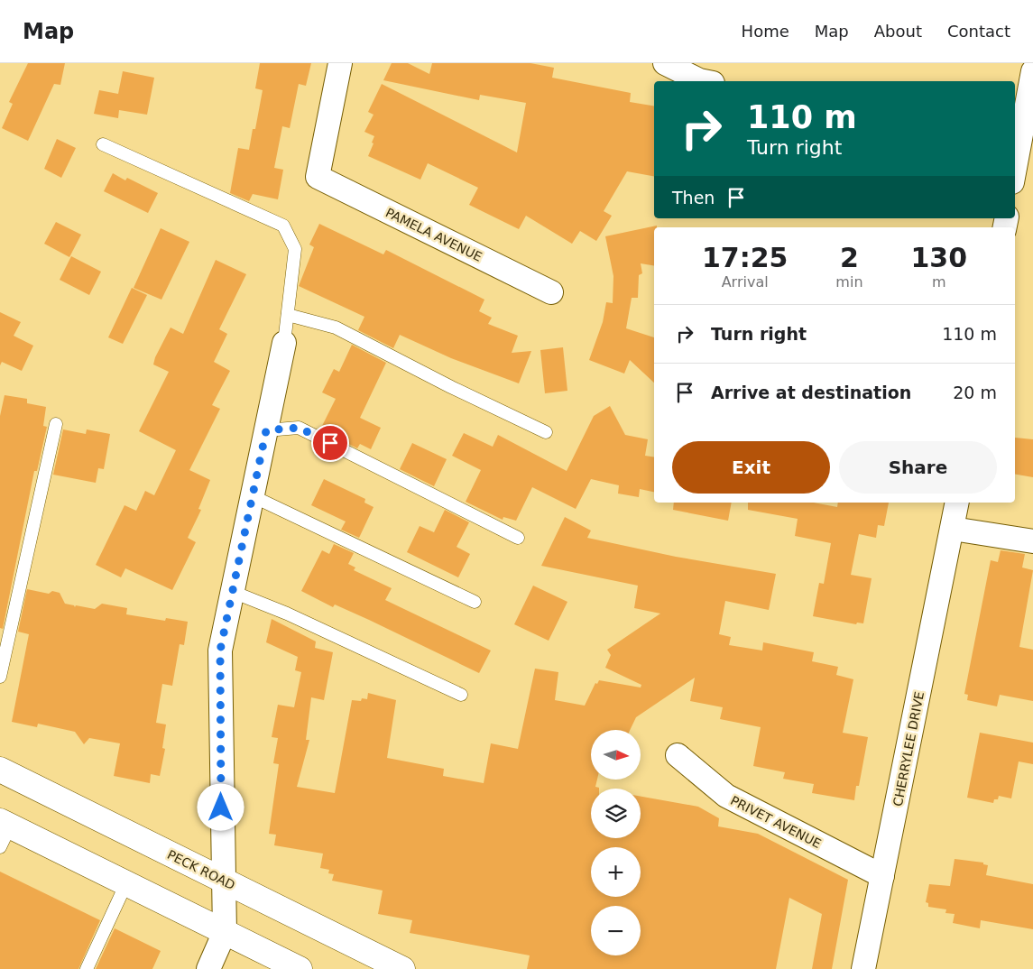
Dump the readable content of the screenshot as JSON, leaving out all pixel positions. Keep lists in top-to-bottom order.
{
  "streets": {
    "main road": ["PECK ROAD"],
    "street": ["PAMELA AVENUE", "CHERRYLEE DRIVE", "PRIVET AVENUE"]
  },
  "crossings": [
    ["CHERRYLEE DRIVE", "PRIVET AVENUE"]
  ],
  "north": "right",
  "page": {
    "header": "Map",
    "nav": [
      "Home",
      "Map",
      "About",
      "Contact"
    ],
    "turn": ["110 m", "Turn right"],
    "then": "Then",
    "eta": [
      "17:25",
      "Arrival",
      "2",
      "min",
      "130",
      "m"
    ],
    "list": [
      {
        "name": "Turn right",
        "value": "110 m"
      },
      {
        "name": "Arrive at destination",
        "value": "20 m"
      }
    ],
    "buttons": ["Exit", "Share"],
    "map_buttons": ["+", "−"]
  }
}
